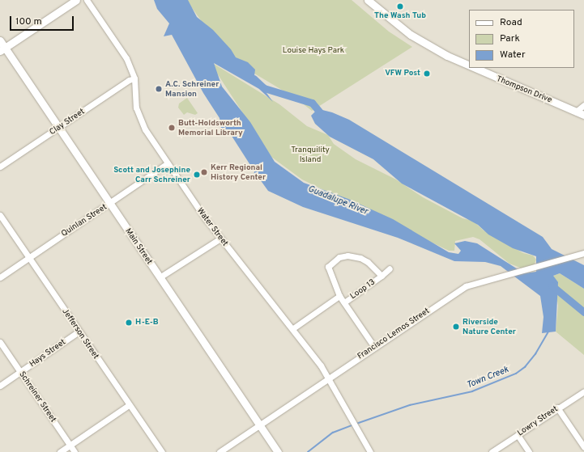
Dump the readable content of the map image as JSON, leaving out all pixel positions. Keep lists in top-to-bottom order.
{
  "streets": {
    "main road": ["Thompson Drive", "Main Street"],
    "street": [
      "Clay Street",
      "Quinlan Street",
      "Water Street",
      "Loop 13",
      "Jefferson Street",
      "Francisco Lemos Street",
      "Hays Street",
      "Schreiner Street",
      "Lowry Street"
    ]
  },
  "crossings": [
    ["Clay Street", "Water Street"],
    ["Clay Street", "Main Street"],
    ["Quinlan Street", "Water Street"],
    ["Quinlan Street", "Main Street"],
    ["Quinlan Street", "Jefferson Street"],
    ["Water Street", "Francisco Lemos Street"],
    ["Main Street", "Francisco Lemos Street"],
    ["Jefferson Street", "Hays Street"],
    ["Hays Street", "Schreiner Street"]
  ],
  "water": ["Guadalupe River", "Town Creek"],
  "parks": ["Louise Hays Park", "Tranquility Island"],
  "places": [
    "The Wash Tub",
    "VFW Post",
    "A.C. Schreiner Mansion",
    "Butt-Holdsworth Memorial Library",
    "Kerr Regional History Center",
    "Scott and Josephine Carr Schreiner",
    "H-E-B",
    "Riverside Nature Center"
  ],
  "legend": ["Road", "Park", "Water"],
  "scale_bar": "100 m"
}
